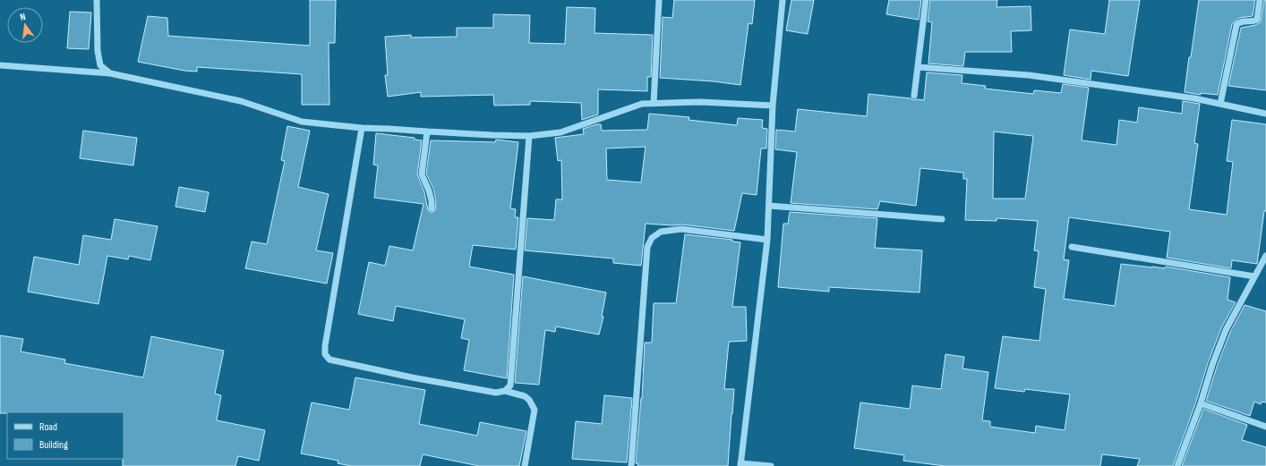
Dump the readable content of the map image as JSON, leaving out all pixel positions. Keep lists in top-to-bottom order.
{
  "legend": ["Road", "Building"],
  "north": "top"
}
